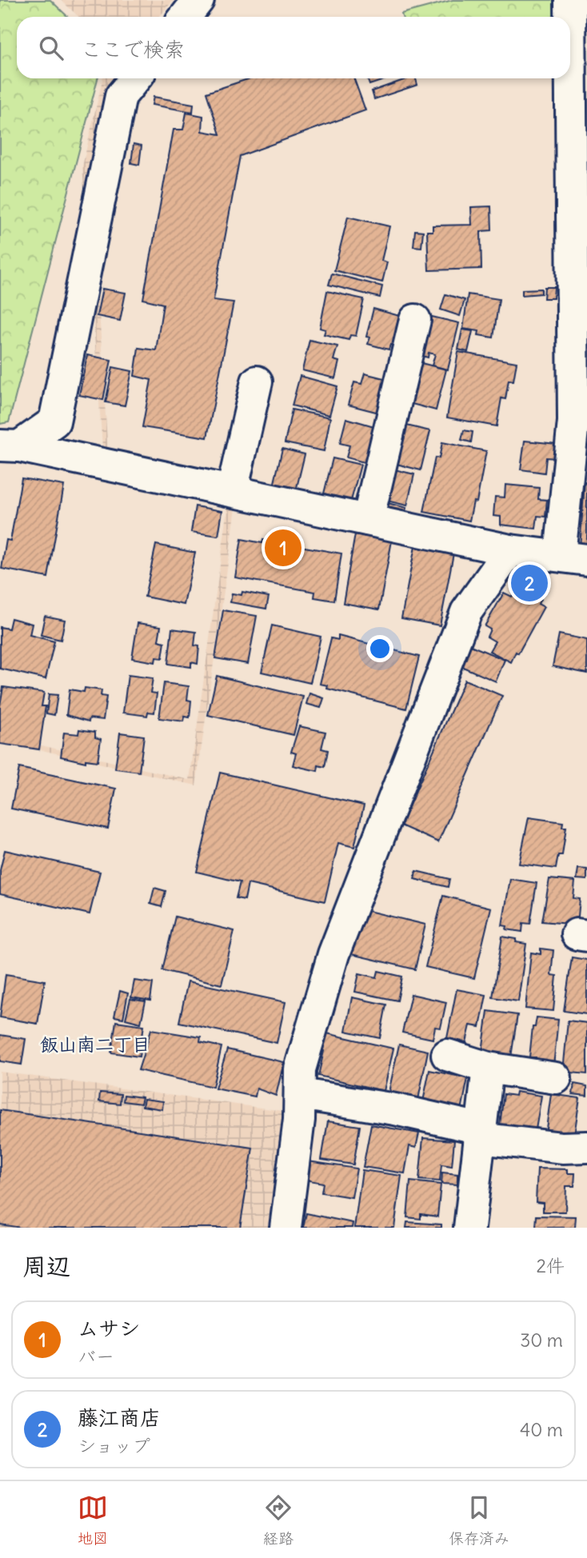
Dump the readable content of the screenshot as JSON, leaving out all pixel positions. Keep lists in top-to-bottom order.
{
  "districts": ["飯山南二丁目"],
  "page": {
    "search": "ここで検索",
    "pins": ["1", "2"],
    "heading": ["周辺", "2件"],
    "list": [
      {
        "mark": "1",
        "name": "ムサシ",
        "note": "バー",
        "value": "30 m"
      },
      {
        "mark": "2",
        "name": "藤江商店",
        "note": "ショップ",
        "value": "40 m"
      }
    ],
    "nav": ["地図", "経路", "保存済み"]
  }
}
